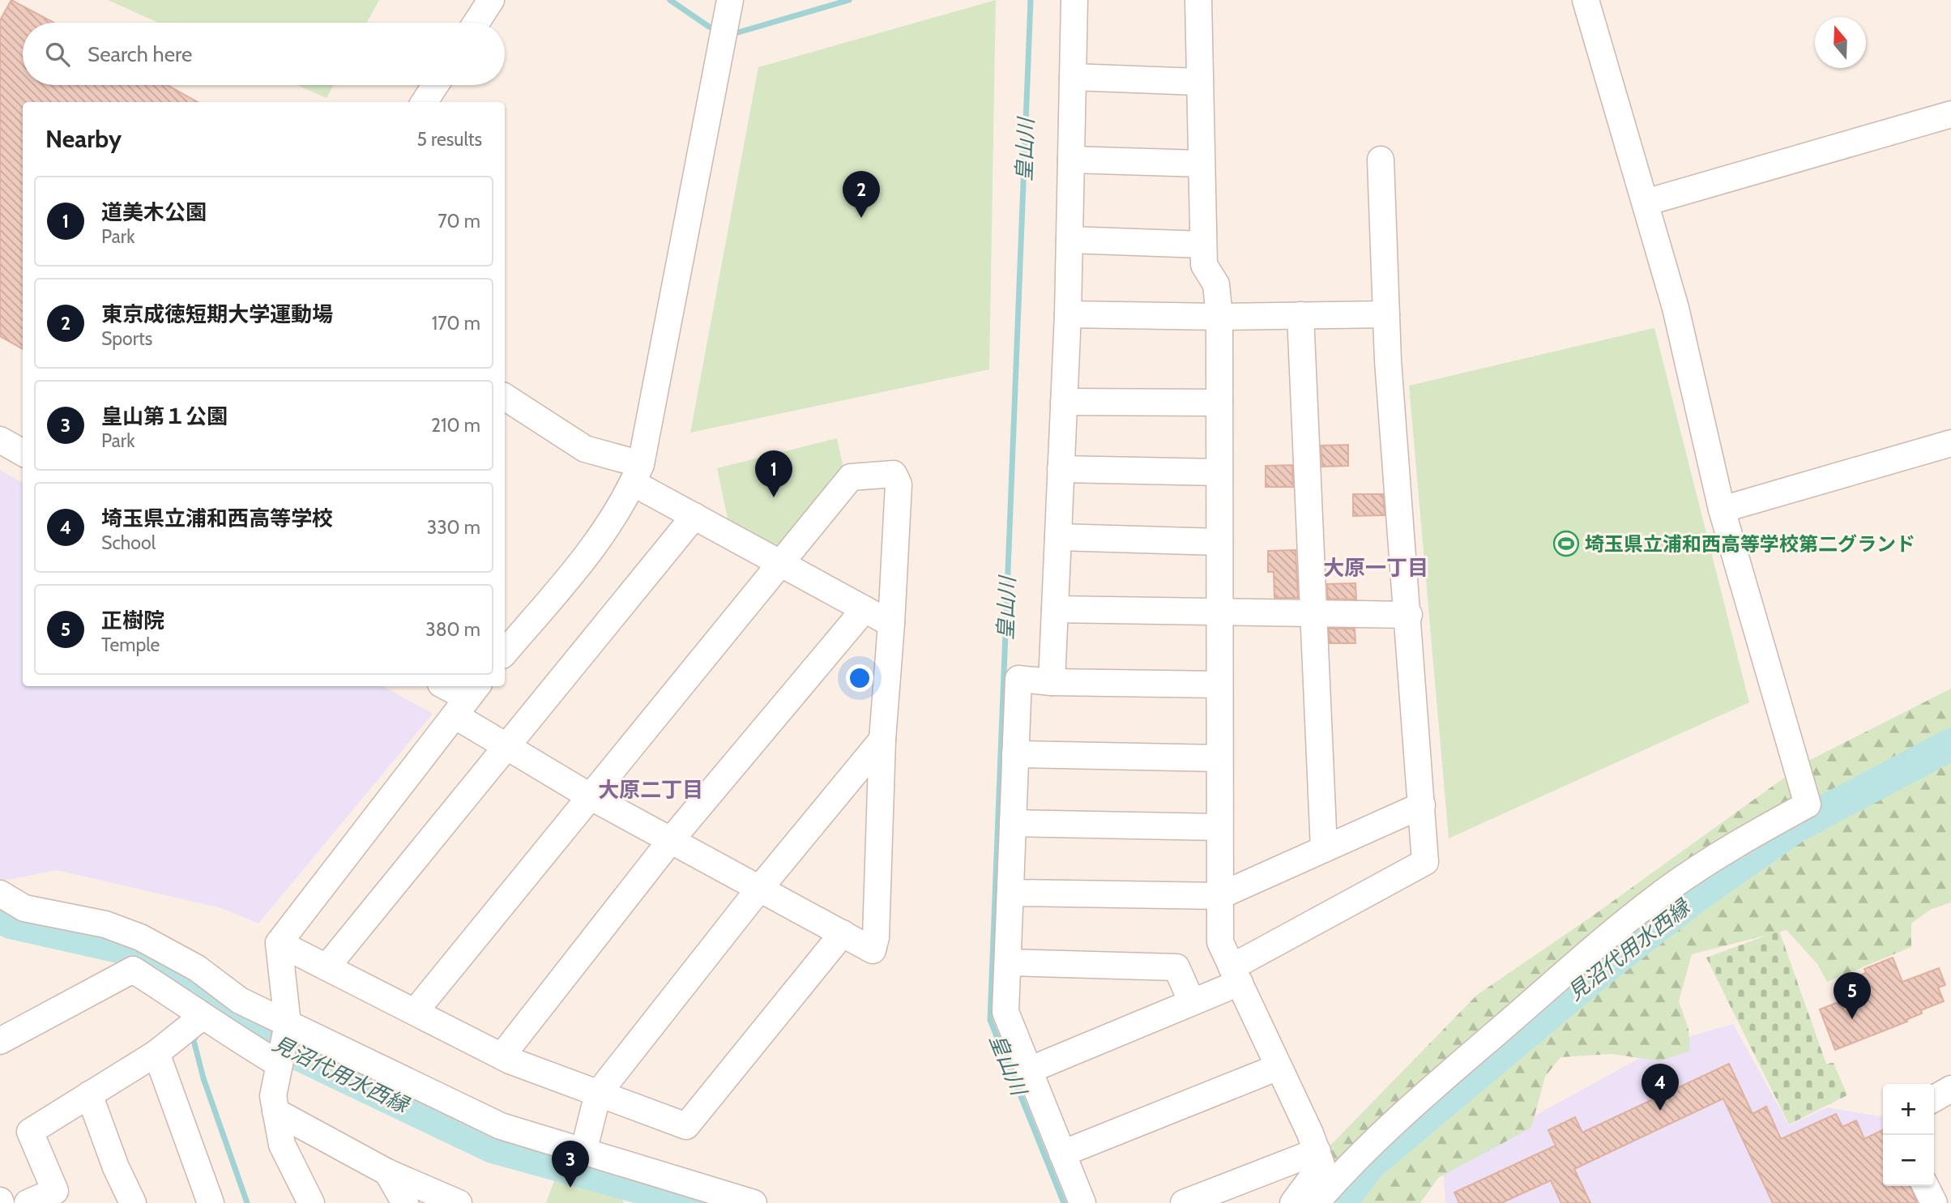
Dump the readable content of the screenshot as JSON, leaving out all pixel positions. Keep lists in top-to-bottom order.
{
  "districts": ["大原一丁目", "大原二丁目"],
  "water": ["皇山川", "見沼代用水西縁"],
  "places": {
    "sports": ["埼玉県立浦和西高等学校第二グランド"]
  },
  "north": "top",
  "page": {
    "search": "Search here",
    "heading": ["Nearby", "5 results"],
    "pins": [
      "2",
      "1",
      "5",
      "4",
      "3"
    ],
    "list": [
      {
        "mark": "1",
        "name": "道美木公園",
        "note": "Park",
        "value": "70 m"
      },
      {
        "mark": "2",
        "name": "東京成徳短期大学運動場",
        "note": "Sports",
        "value": "170 m"
      },
      {
        "mark": "3",
        "name": "皇山第１公園",
        "note": "Park",
        "value": "210 m"
      },
      {
        "mark": "4",
        "name": "埼玉県立浦和西高等学校",
        "note": "School",
        "value": "330 m"
      },
      {
        "mark": "5",
        "name": "正樹院",
        "note": "Temple",
        "value": "380 m"
      }
    ],
    "map_buttons": ["+", "−"]
  }
}
